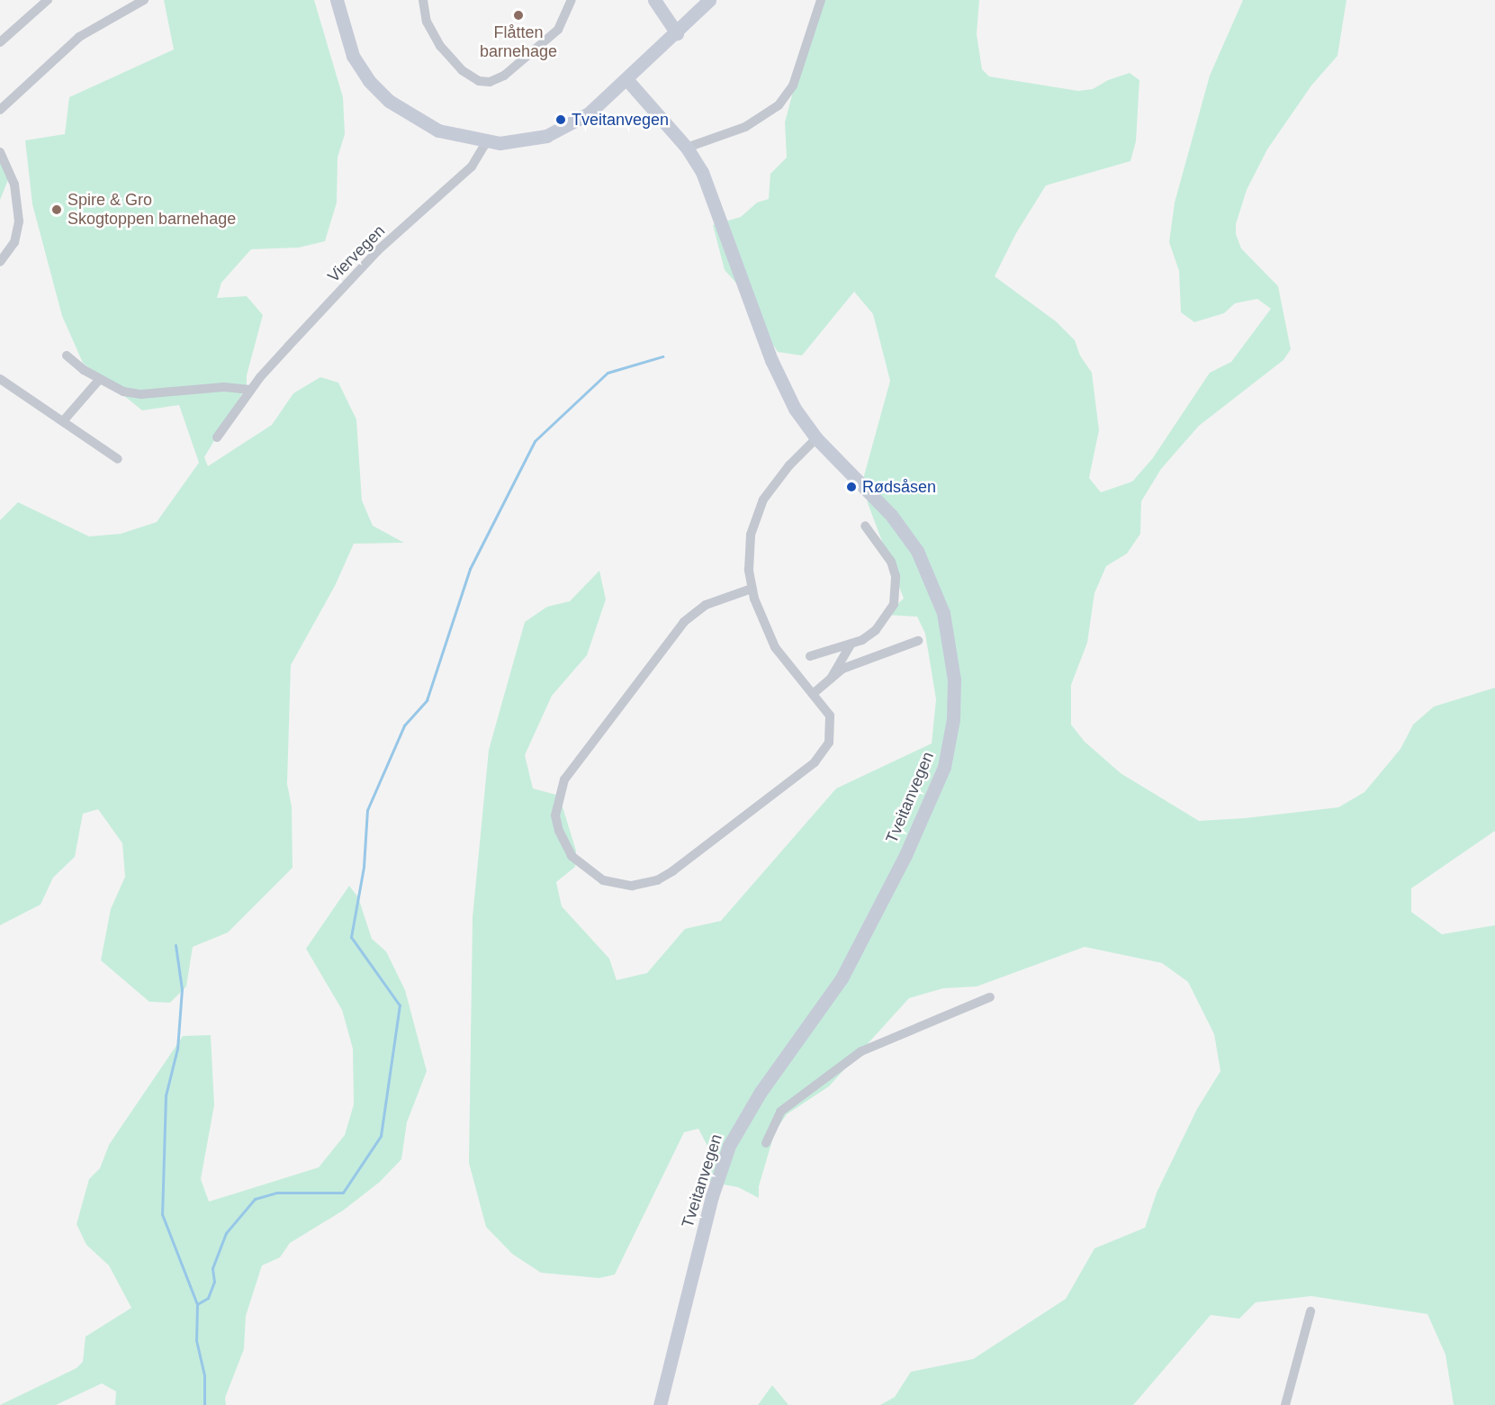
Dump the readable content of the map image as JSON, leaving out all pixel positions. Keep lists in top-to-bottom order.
{
  "streets": {
    "main road": ["Tveitanvegen"],
    "street": ["Viervegen"]
  },
  "places": [
    "Flåtten barnehage",
    "Tveitanvegen",
    "Spire & Gro Skogtoppen barnehage",
    "Rødsåsen"
  ]
}
